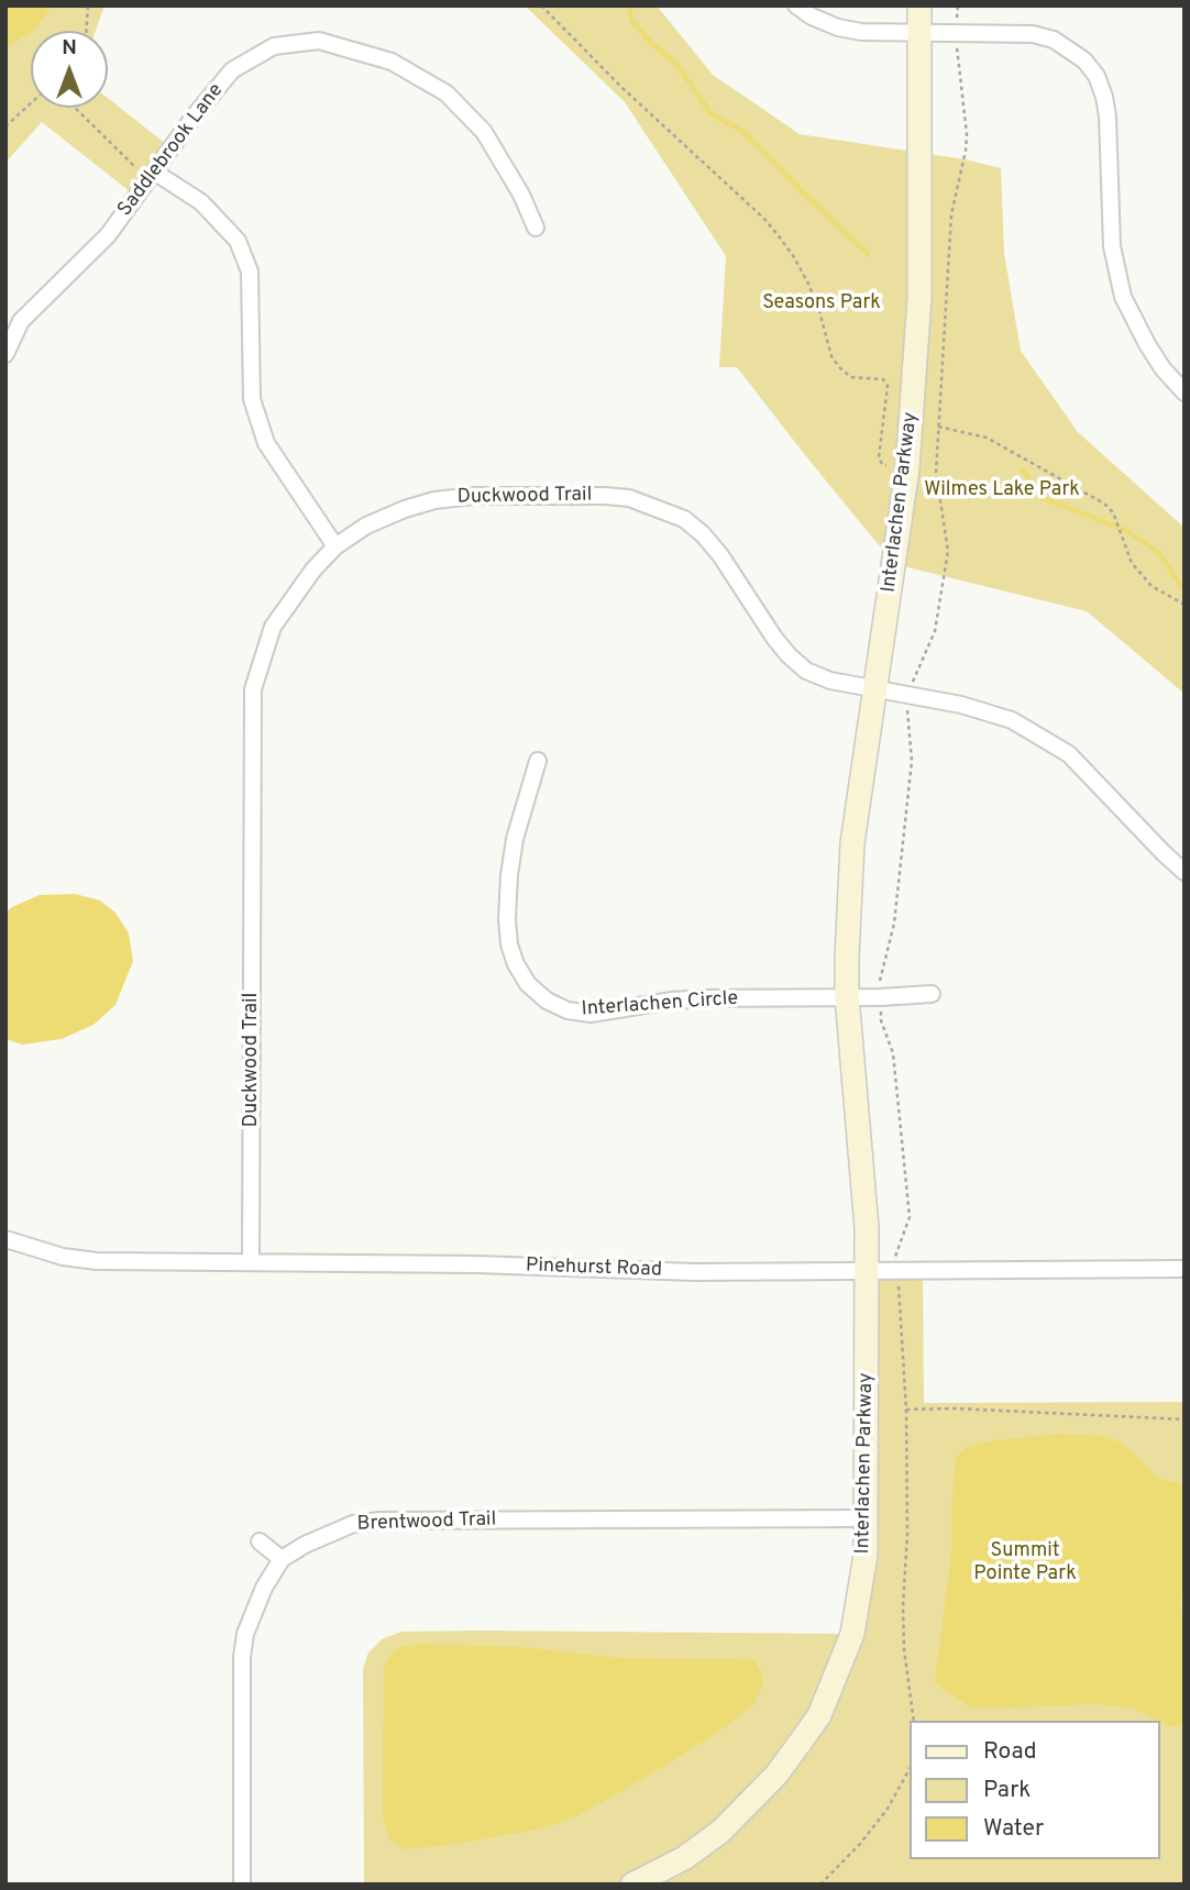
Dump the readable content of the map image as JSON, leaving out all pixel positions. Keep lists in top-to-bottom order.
{
  "streets": {
    "street": [
      "Saddlebrook Lane",
      "Duckwood Trail",
      "Interlachen Parkway",
      "Interlachen Circle",
      "Pinehurst Road",
      "Brentwood Trail"
    ]
  },
  "crossings": [
    ["Duckwood Trail", "Interlachen Parkway"],
    ["Duckwood Trail", "Pinehurst Road"],
    ["Interlachen Parkway", "Interlachen Circle"],
    ["Interlachen Parkway", "Pinehurst Road"],
    ["Interlachen Parkway", "Brentwood Trail"]
  ],
  "parks": ["Seasons Park", "Wilmes Lake Park", "Summit Pointe Park"],
  "legend": ["Road", "Park", "Water"],
  "north": "top"
}
